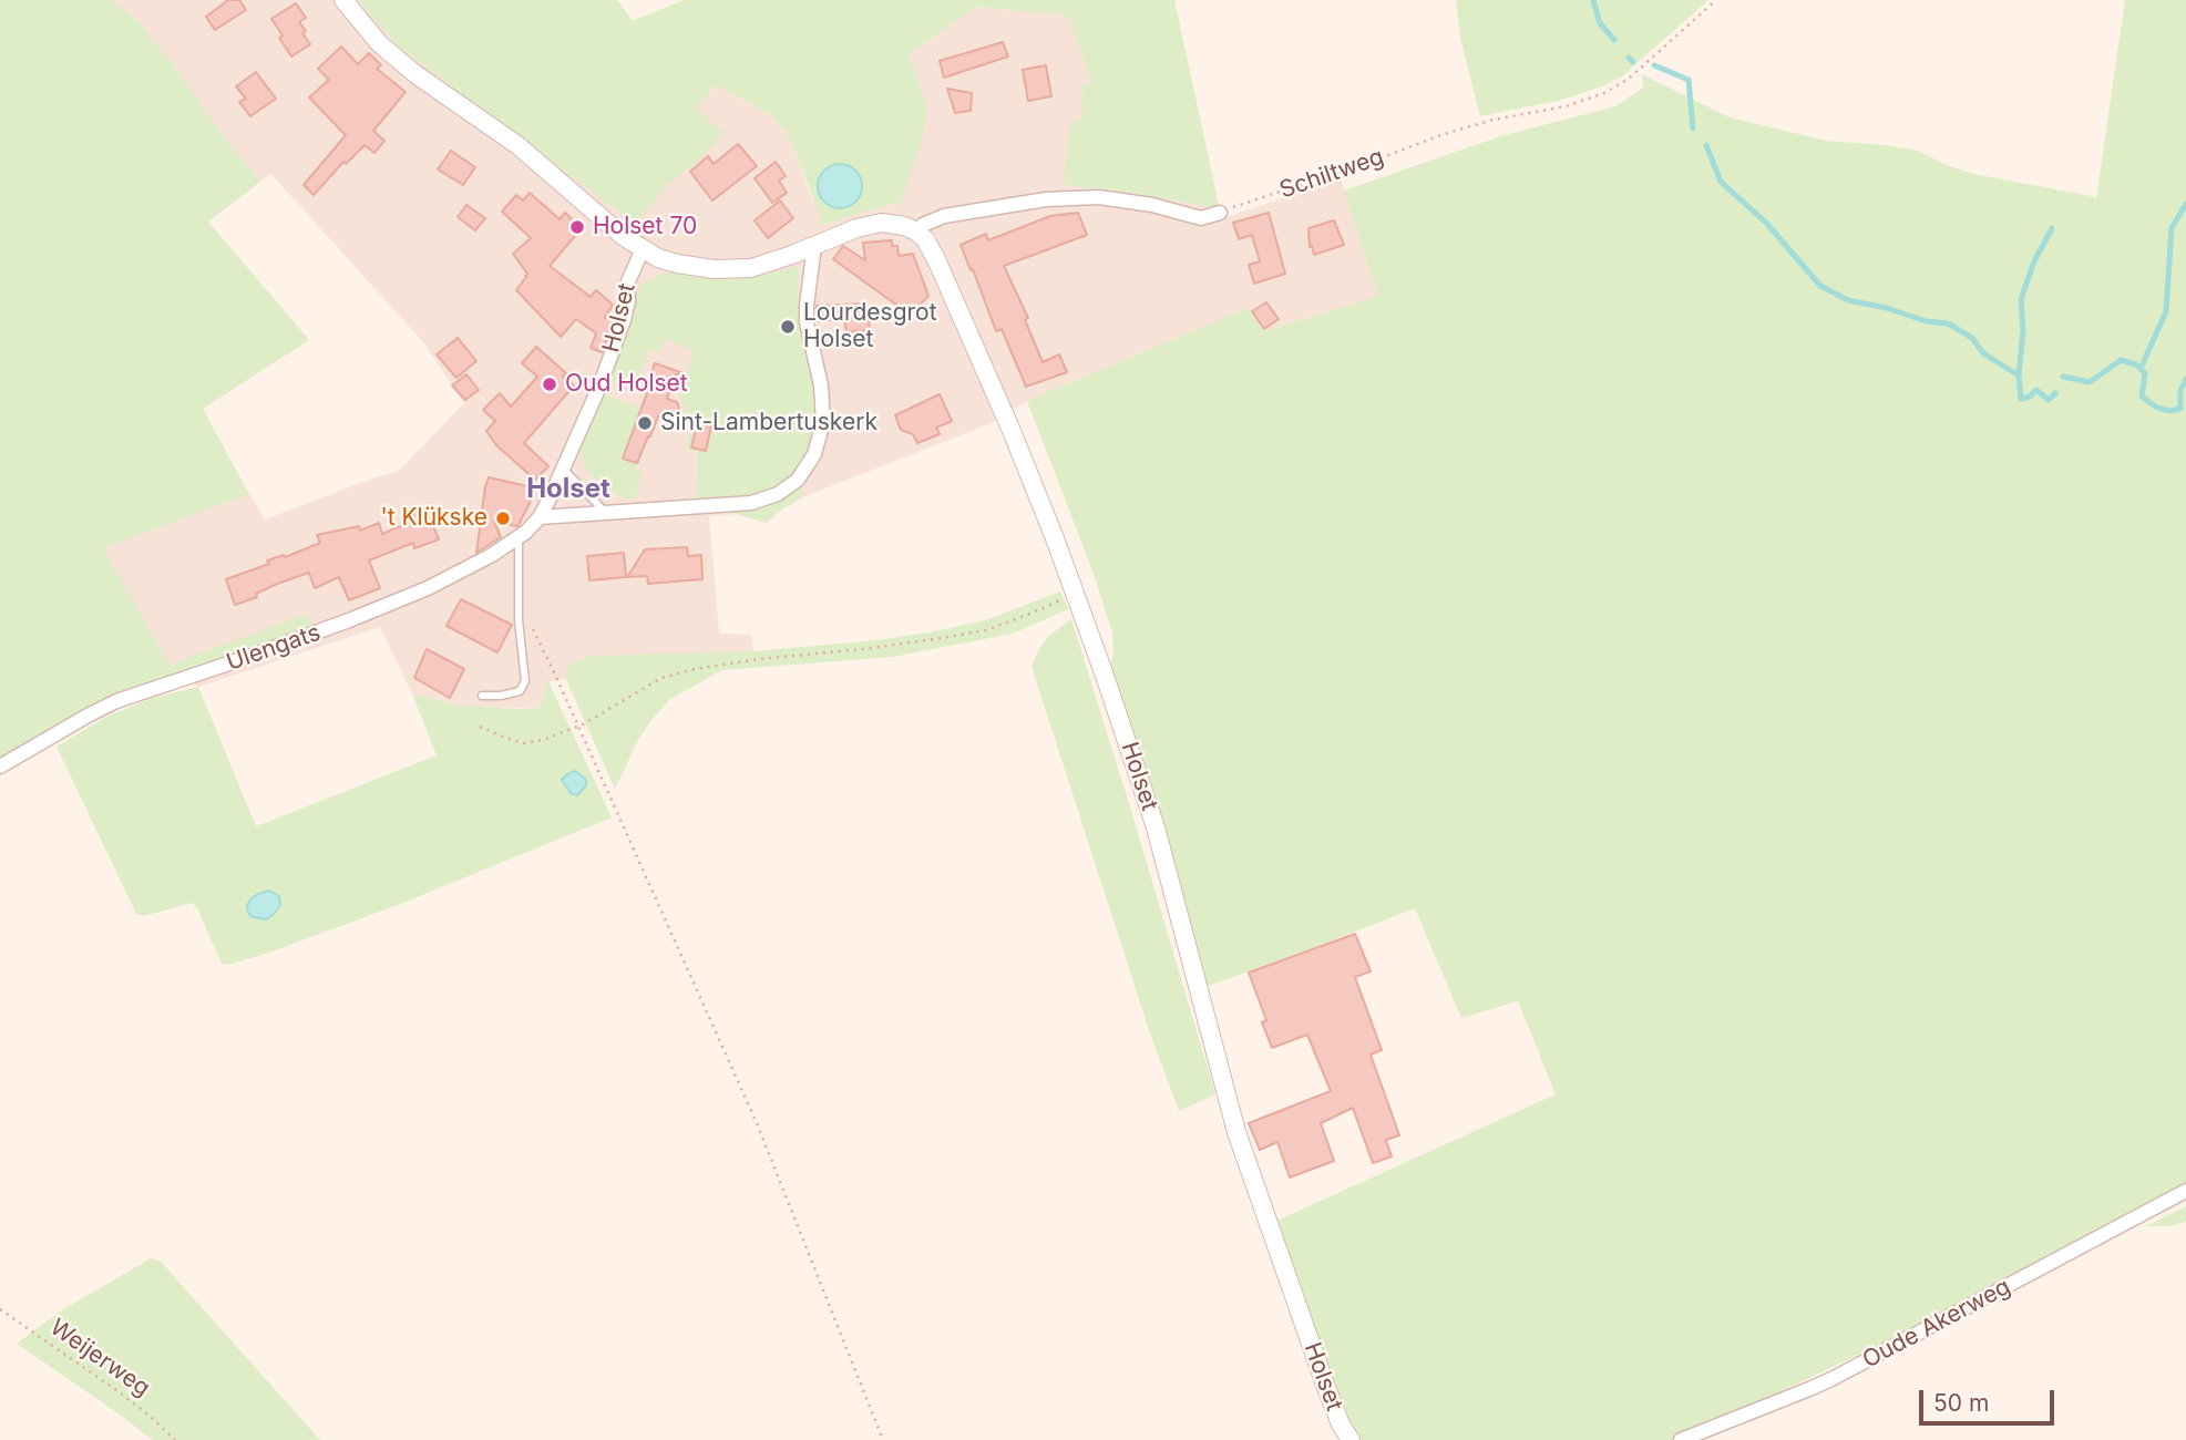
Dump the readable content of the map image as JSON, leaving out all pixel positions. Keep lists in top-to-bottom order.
{
  "streets": {
    "street": ["Holset", "Ulengats", "Oude Akerweg"],
    "path": ["Schiltweg", "Weijerweg"]
  },
  "crossings": [
    ["Holset", "Ulengats"]
  ],
  "districts": ["Holset"],
  "places": [
    "Holset 70",
    "Lourdesgrot Holset",
    "Oud Holset",
    "Sint-Lambertuskerk",
    "'t Klükske"
  ],
  "scale_bar": "50 m"
}
